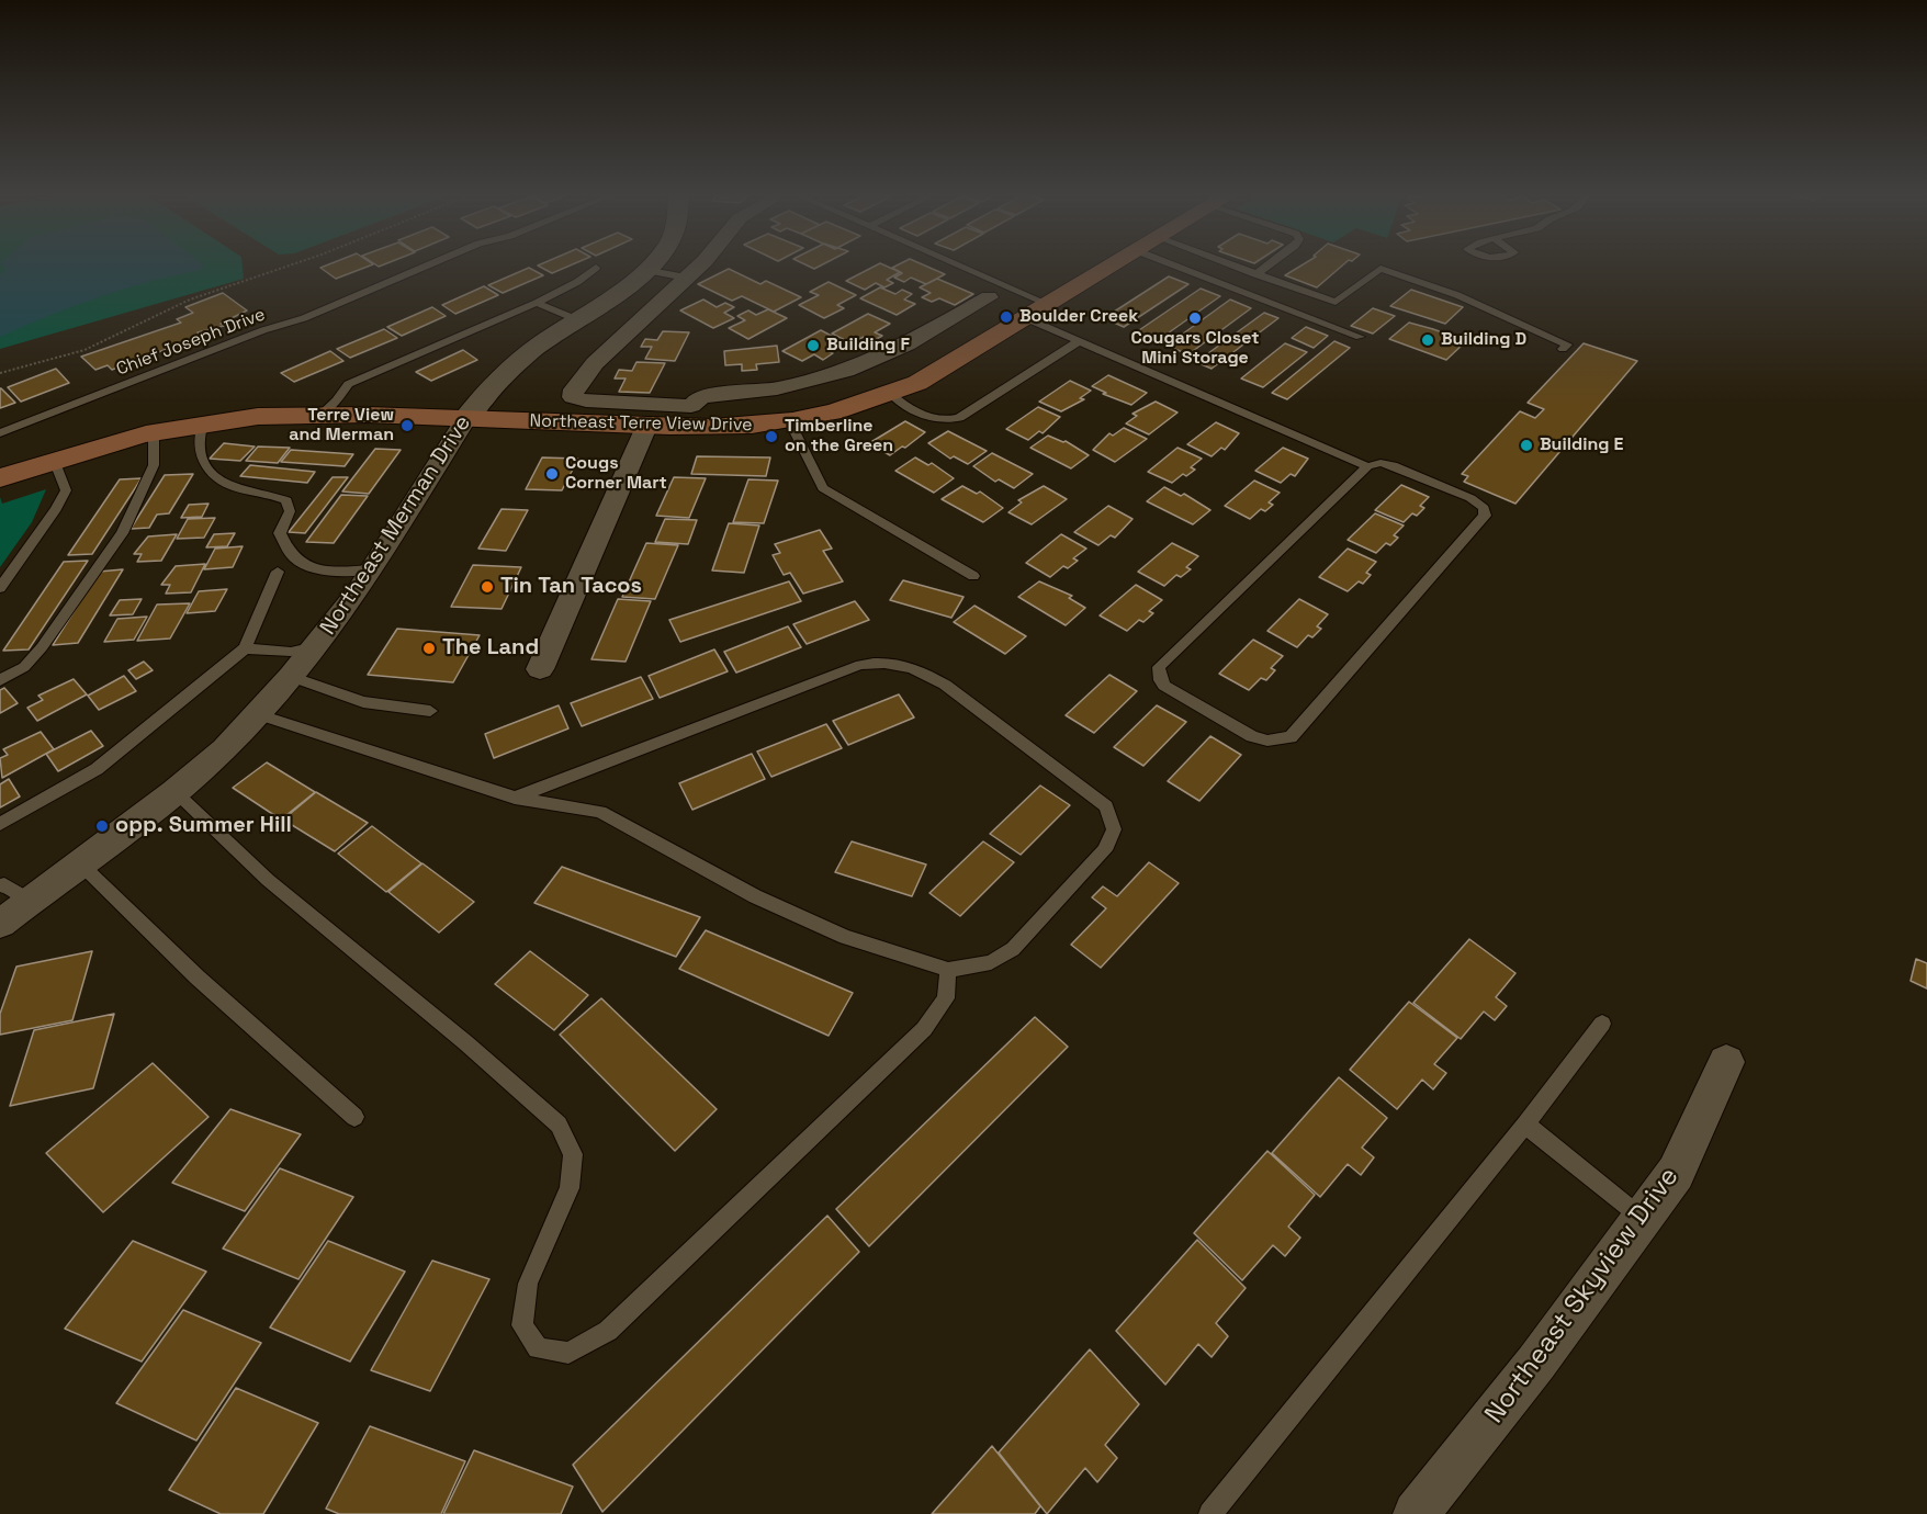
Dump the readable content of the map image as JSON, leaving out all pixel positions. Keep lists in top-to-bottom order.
{
  "streets": {
    "main road": ["Northeast Terre View Drive"],
    "street": ["Northeast Merman Drive", "Northeast Skyview Drive"],
    "lane": ["Chief Joseph Drive"]
  },
  "crossings": [
    ["Northeast Terre View Drive", "Northeast Merman Drive"]
  ],
  "places": [
    "Boulder Creek",
    "Cougars Closet Mini Storage",
    "Building D",
    "Building F",
    "Terre View and Merman",
    "Timberline on the Green",
    "Building E",
    "Cougs Corner Mart",
    "Tin Tan Tacos",
    "The Land",
    "opp. Summer Hill"
  ]
}
